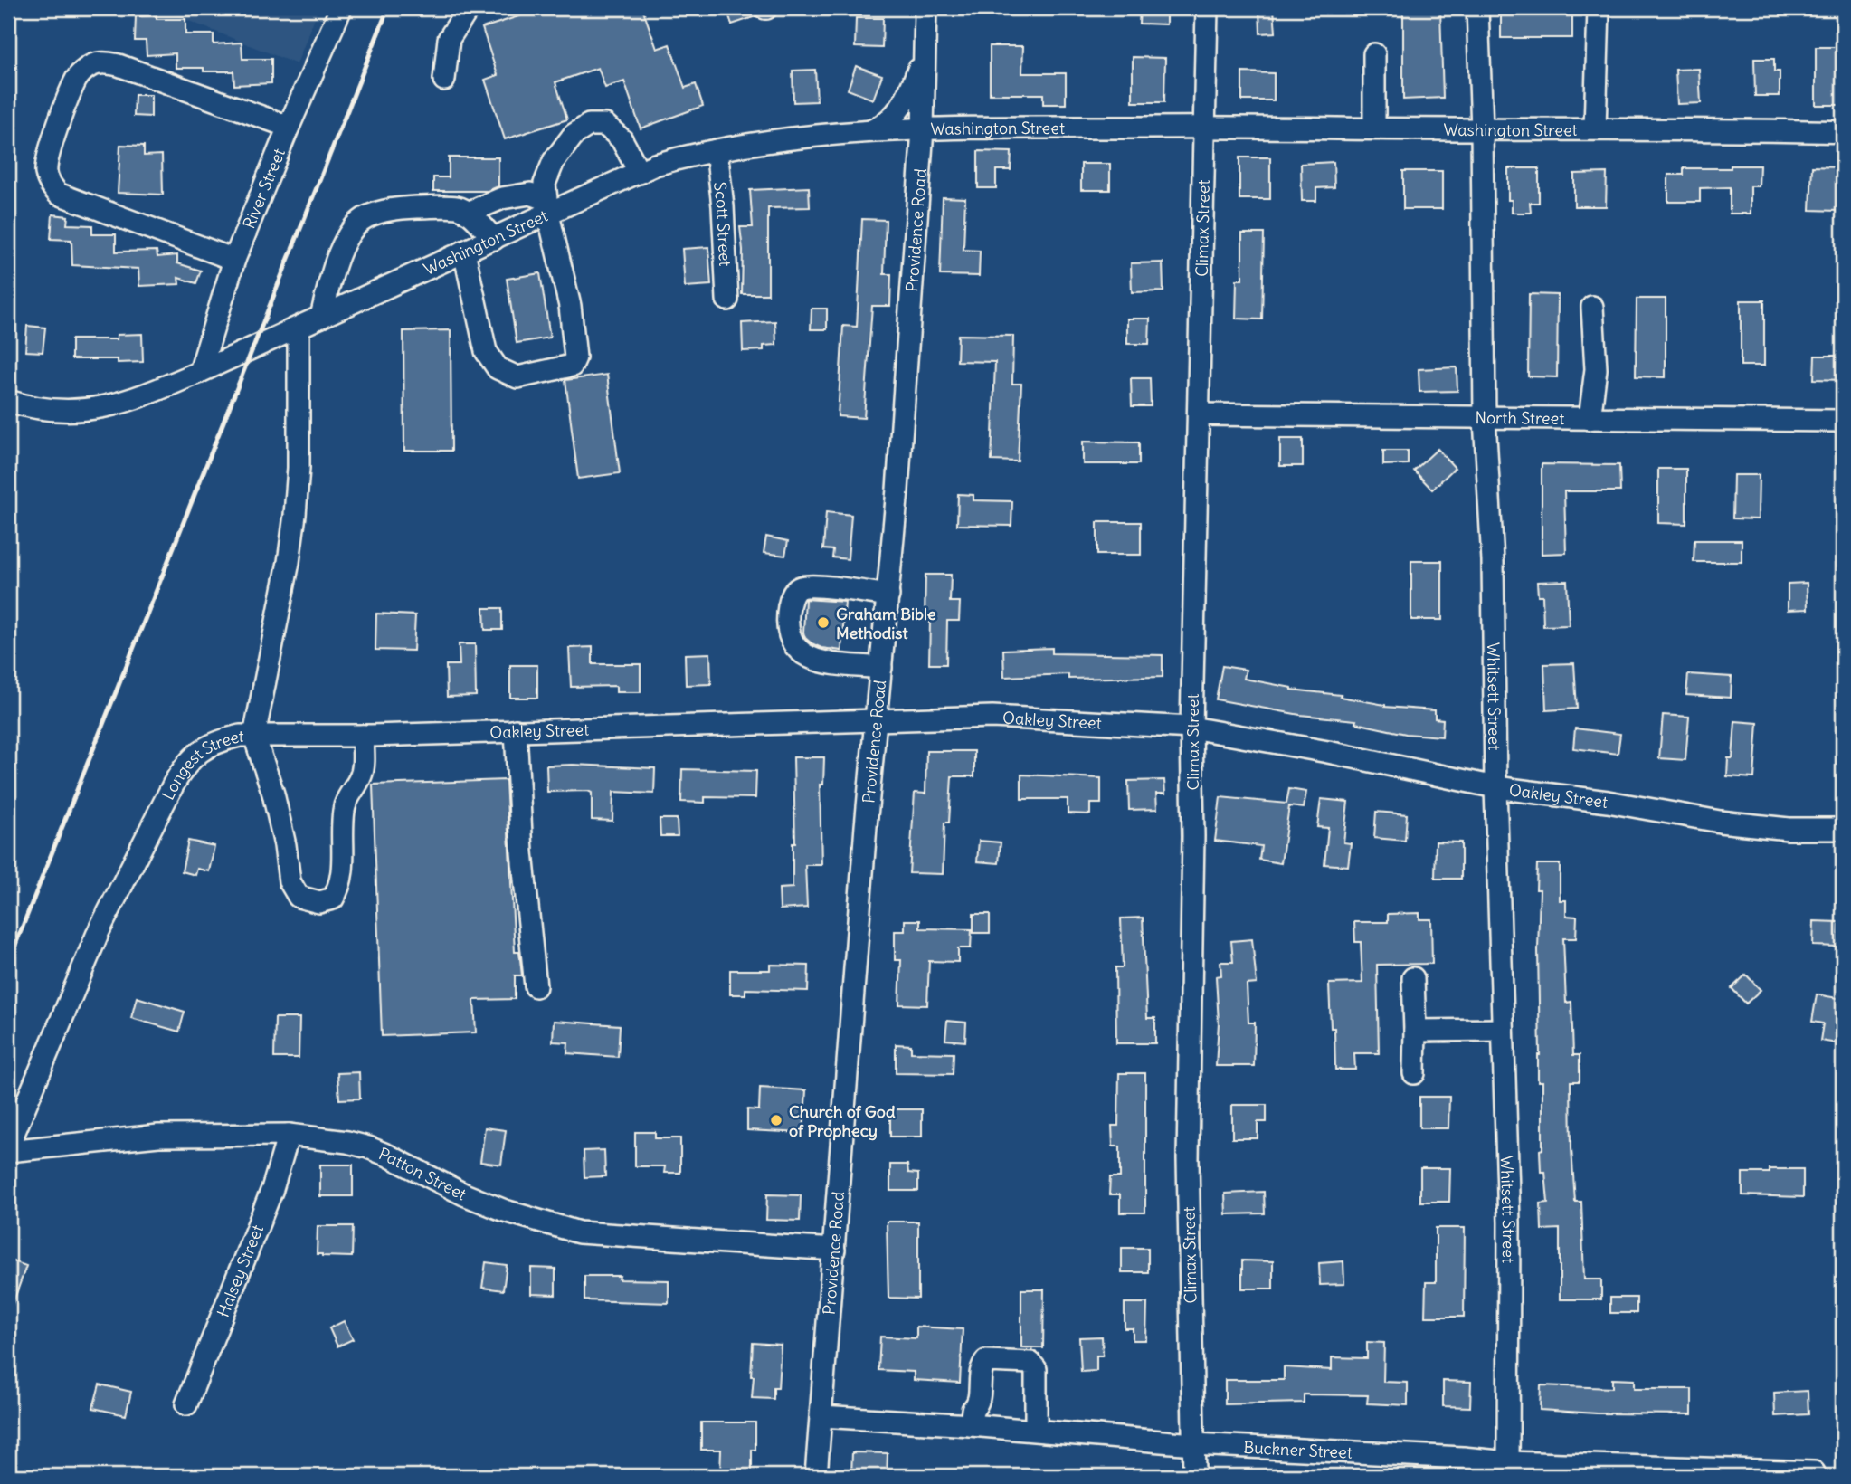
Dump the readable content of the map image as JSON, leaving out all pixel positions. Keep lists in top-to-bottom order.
{
  "streets": {
    "street": [
      "Washington Street",
      "River Street",
      "Scott Street",
      "Climax Street",
      "Providence Road",
      "North Street",
      "Whitsett Street",
      "Oakley Street",
      "Longest Street",
      "Patton Street",
      "Halsey Street",
      "Buckner Street"
    ]
  },
  "crossings": [
    ["Washington Street", "River Street"],
    ["Washington Street", "Scott Street"],
    ["Washington Street", "Climax Street"],
    ["Washington Street", "Providence Road"],
    ["Washington Street", "Whitsett Street"],
    ["Washington Street", "Longest Street"],
    ["Climax Street", "North Street"],
    ["Climax Street", "Oakley Street"],
    ["Climax Street", "Buckner Street"],
    ["Providence Road", "Oakley Street"],
    ["Providence Road", "Patton Street"],
    ["Providence Road", "Buckner Street"],
    ["North Street", "Whitsett Street"],
    ["Whitsett Street", "Oakley Street"],
    ["Whitsett Street", "Buckner Street"],
    ["Oakley Street", "Longest Street"],
    ["Longest Street", "Patton Street"],
    ["Patton Street", "Halsey Street"]
  ],
  "places": ["Graham Bible Methodist", "Church of God of Prophecy"]
}
